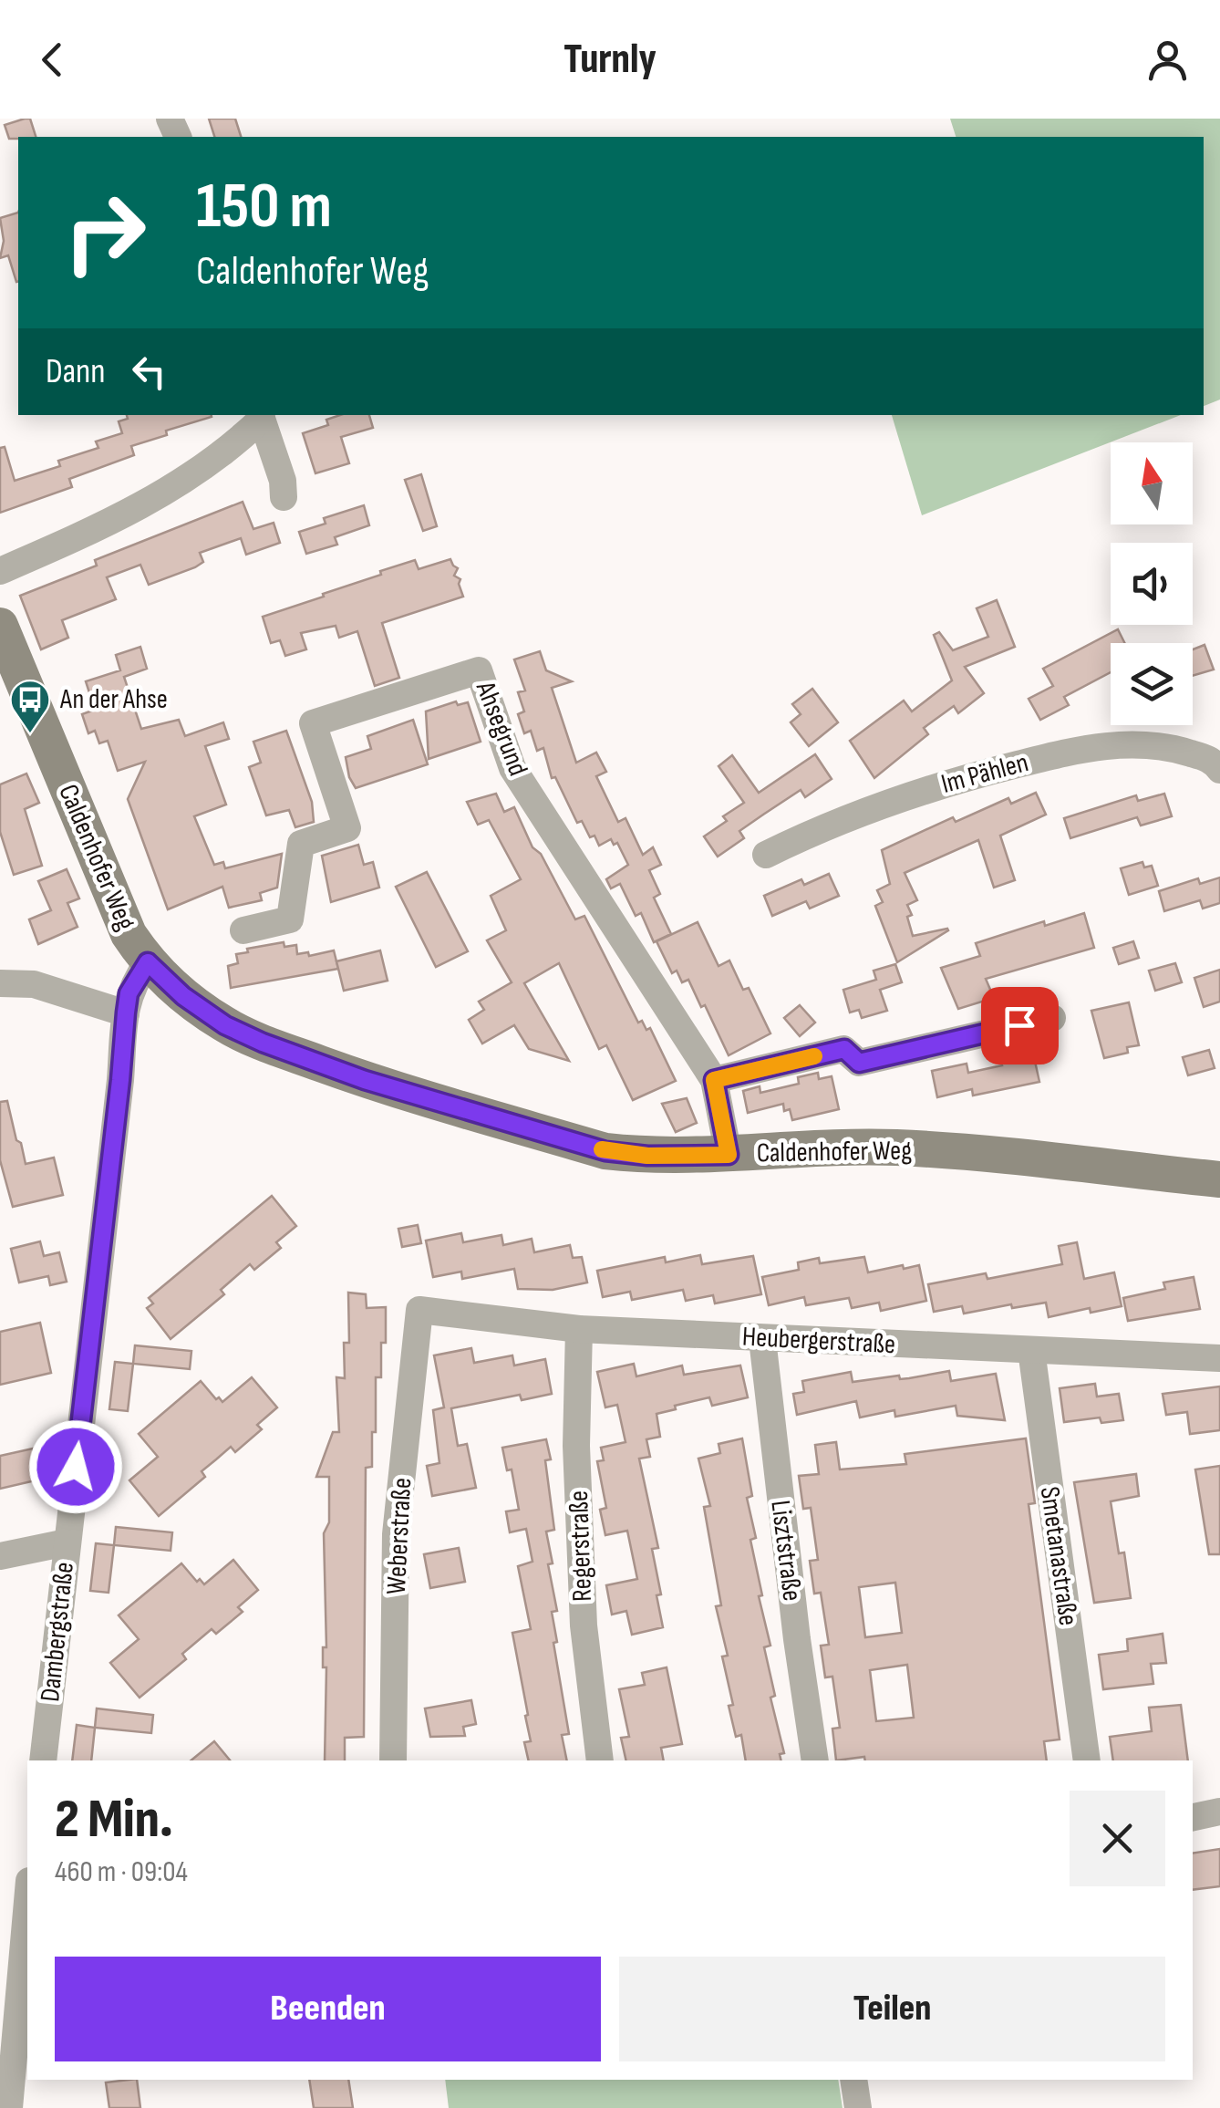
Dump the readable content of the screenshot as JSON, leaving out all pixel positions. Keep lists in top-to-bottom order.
{
  "streets": {
    "main road": ["Caldenhofer Weg"],
    "street": [
      "Ahsegrund",
      "Im Pählen",
      "Heubergerstraße",
      "Weberstraße",
      "Regerstraße",
      "Lisztstraße",
      "Smetanastraße",
      "Dambergstraße"
    ]
  },
  "crossings": [
    ["Ahsegrund", "Caldenhofer Weg"],
    ["Caldenhofer Weg", "Dambergstraße"],
    ["Heubergerstraße", "Weberstraße"],
    ["Heubergerstraße", "Regerstraße"],
    ["Heubergerstraße", "Lisztstraße"],
    ["Heubergerstraße", "Smetanastraße"]
  ],
  "places": {
    "bus stop": ["An der Ahse"]
  },
  "north": "top",
  "page": {
    "header": "Turnly",
    "turn": ["150 m", "Caldenhofer Weg"],
    "then": "Dann",
    "heading": ["2 Min.", "460 m · 09:04"],
    "buttons": ["Beenden", "Teilen"]
  }
}
